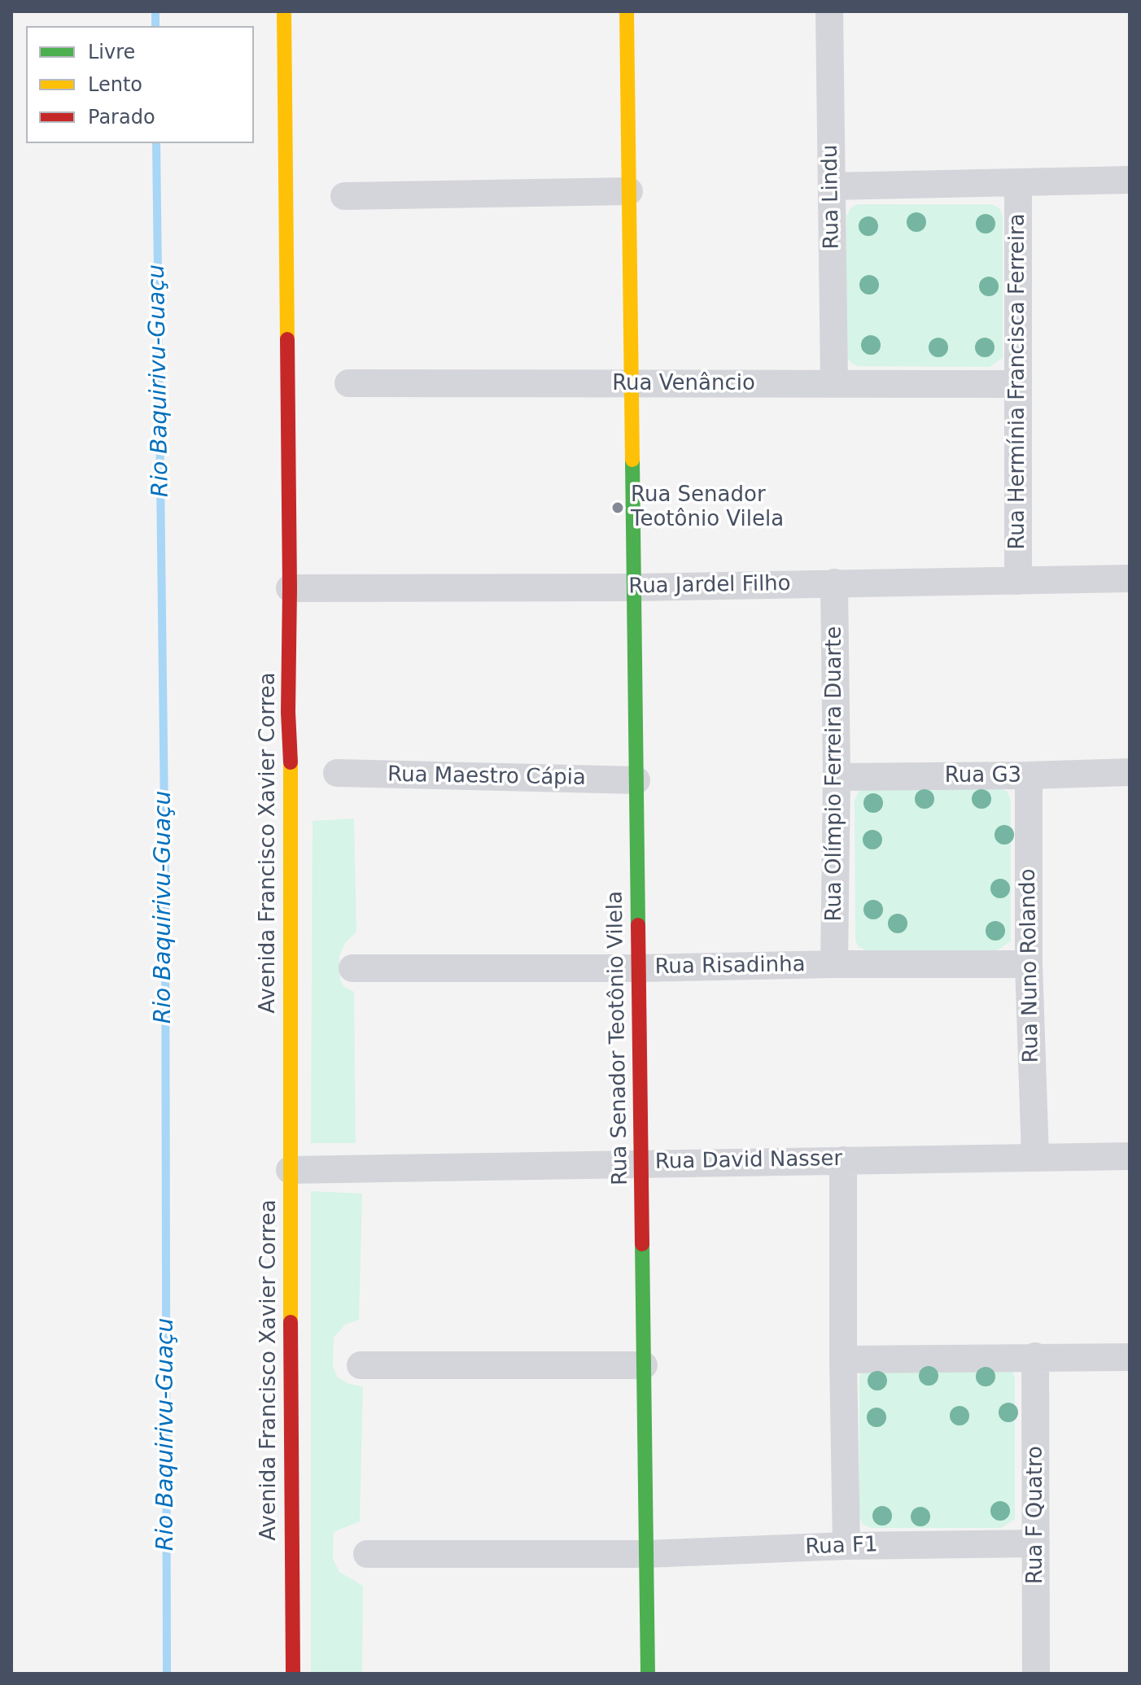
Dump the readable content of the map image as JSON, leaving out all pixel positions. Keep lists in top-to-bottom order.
{
  "streets": {
    "street": [
      "Rua Lindu",
      "Rua Hermínia Francisca Ferreira",
      "Rua Venâncio",
      "Rua Jardel Filho",
      "Rua Olímpio Ferreira Duarte",
      "Rua G3",
      "Rua Maestro Cápia",
      "Avenida Francisco Xavier Correa",
      "Rua Nuno Rolando",
      "Rua Risadinha",
      "Rua Senador Teotônio Vilela",
      "Rua David Nasser",
      "Rua F Quatro",
      "Rua F1"
    ]
  },
  "crossings": [
    ["Rua Lindu", "Rua Venâncio"],
    ["Rua Hermínia Francisca Ferreira", "Rua Venâncio"],
    ["Rua Hermínia Francisca Ferreira", "Rua Jardel Filho"],
    ["Rua Venâncio", "Rua Senador Teotônio Vilela"],
    ["Rua Jardel Filho", "Rua Olímpio Ferreira Duarte"],
    ["Rua Jardel Filho", "Avenida Francisco Xavier Correa"],
    ["Rua Jardel Filho", "Rua Senador Teotônio Vilela"],
    ["Rua Olímpio Ferreira Duarte", "Rua G3"],
    ["Rua Olímpio Ferreira Duarte", "Rua Risadinha"],
    ["Rua G3", "Rua Nuno Rolando"],
    ["Rua Maestro Cápia", "Rua Senador Teotônio Vilela"],
    ["Avenida Francisco Xavier Correa", "Rua David Nasser"],
    ["Rua Nuno Rolando", "Rua Risadinha"],
    ["Rua Nuno Rolando", "Rua David Nasser"],
    ["Rua Risadinha", "Rua Senador Teotônio Vilela"],
    ["Rua Senador Teotônio Vilela", "Rua David Nasser"],
    ["Rua Senador Teotônio Vilela", "Rua F1"],
    ["Rua F Quatro", "Rua F1"]
  ],
  "water": ["Rio Baquirivu-Guaçu"],
  "places": ["Rua Senador Teotônio Vilela"],
  "legend": ["Livre", "Lento", "Parado"]
}
